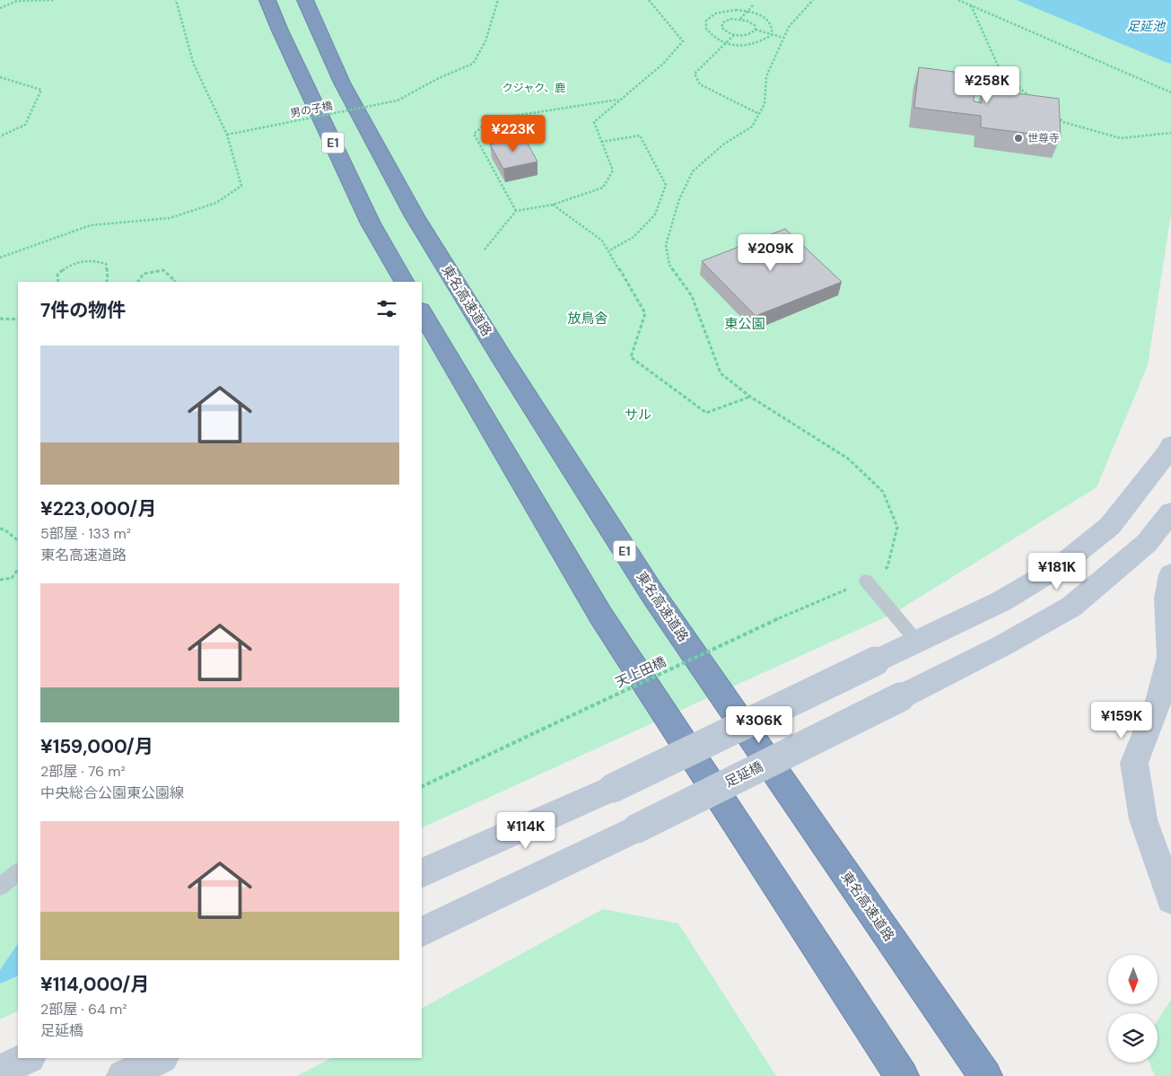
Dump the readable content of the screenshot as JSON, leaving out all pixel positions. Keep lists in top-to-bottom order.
{
  "streets": {
    "highway": ["E1", "東名高速道路"],
    "street": ["足延橋"],
    "path": ["男の子橋", "天上田橋"]
  },
  "water": ["足延池"],
  "parks": [
    "クジャク、鹿",
    "放鳥舎",
    "東公園",
    "サル"
  ],
  "places": ["世尊寺"],
  "north": "bottom",
  "page": {
    "price": [
      "¥258K",
      "¥223K",
      "¥209K",
      "¥181K",
      "¥159K",
      "¥306K",
      "¥114K"
    ],
    "heading": "7件の物件",
    "list": [
      {
        "name": "¥223,000/月",
        "note": "5部屋 · 133 m² · 東名高速道路"
      },
      {
        "name": "¥159,000/月",
        "note": "2部屋 · 76 m² · 中央総合公園東公園線"
      },
      {
        "name": "¥114,000/月",
        "note": "2部屋 · 64 m² · 足延橋"
      }
    ]
  }
}
